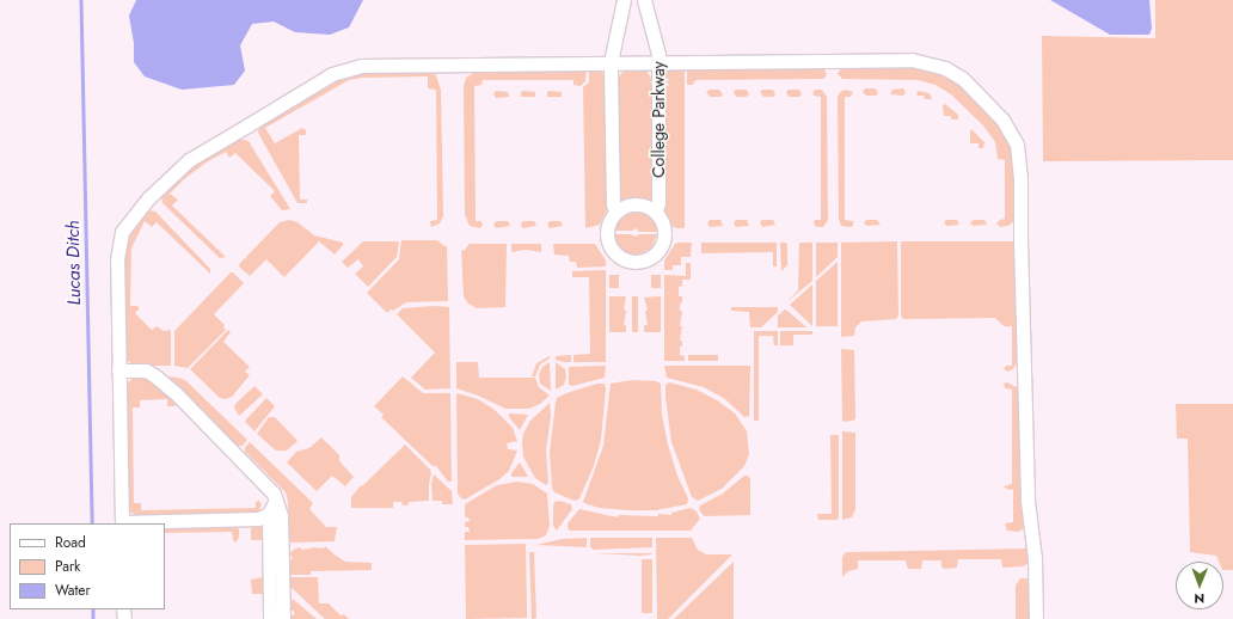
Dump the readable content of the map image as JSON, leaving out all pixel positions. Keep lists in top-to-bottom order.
{
  "streets": {
    "street": ["College Parkway"]
  },
  "water": ["Lucas Ditch"],
  "legend": ["Road", "Park", "Water"],
  "north": "bottom"
}
